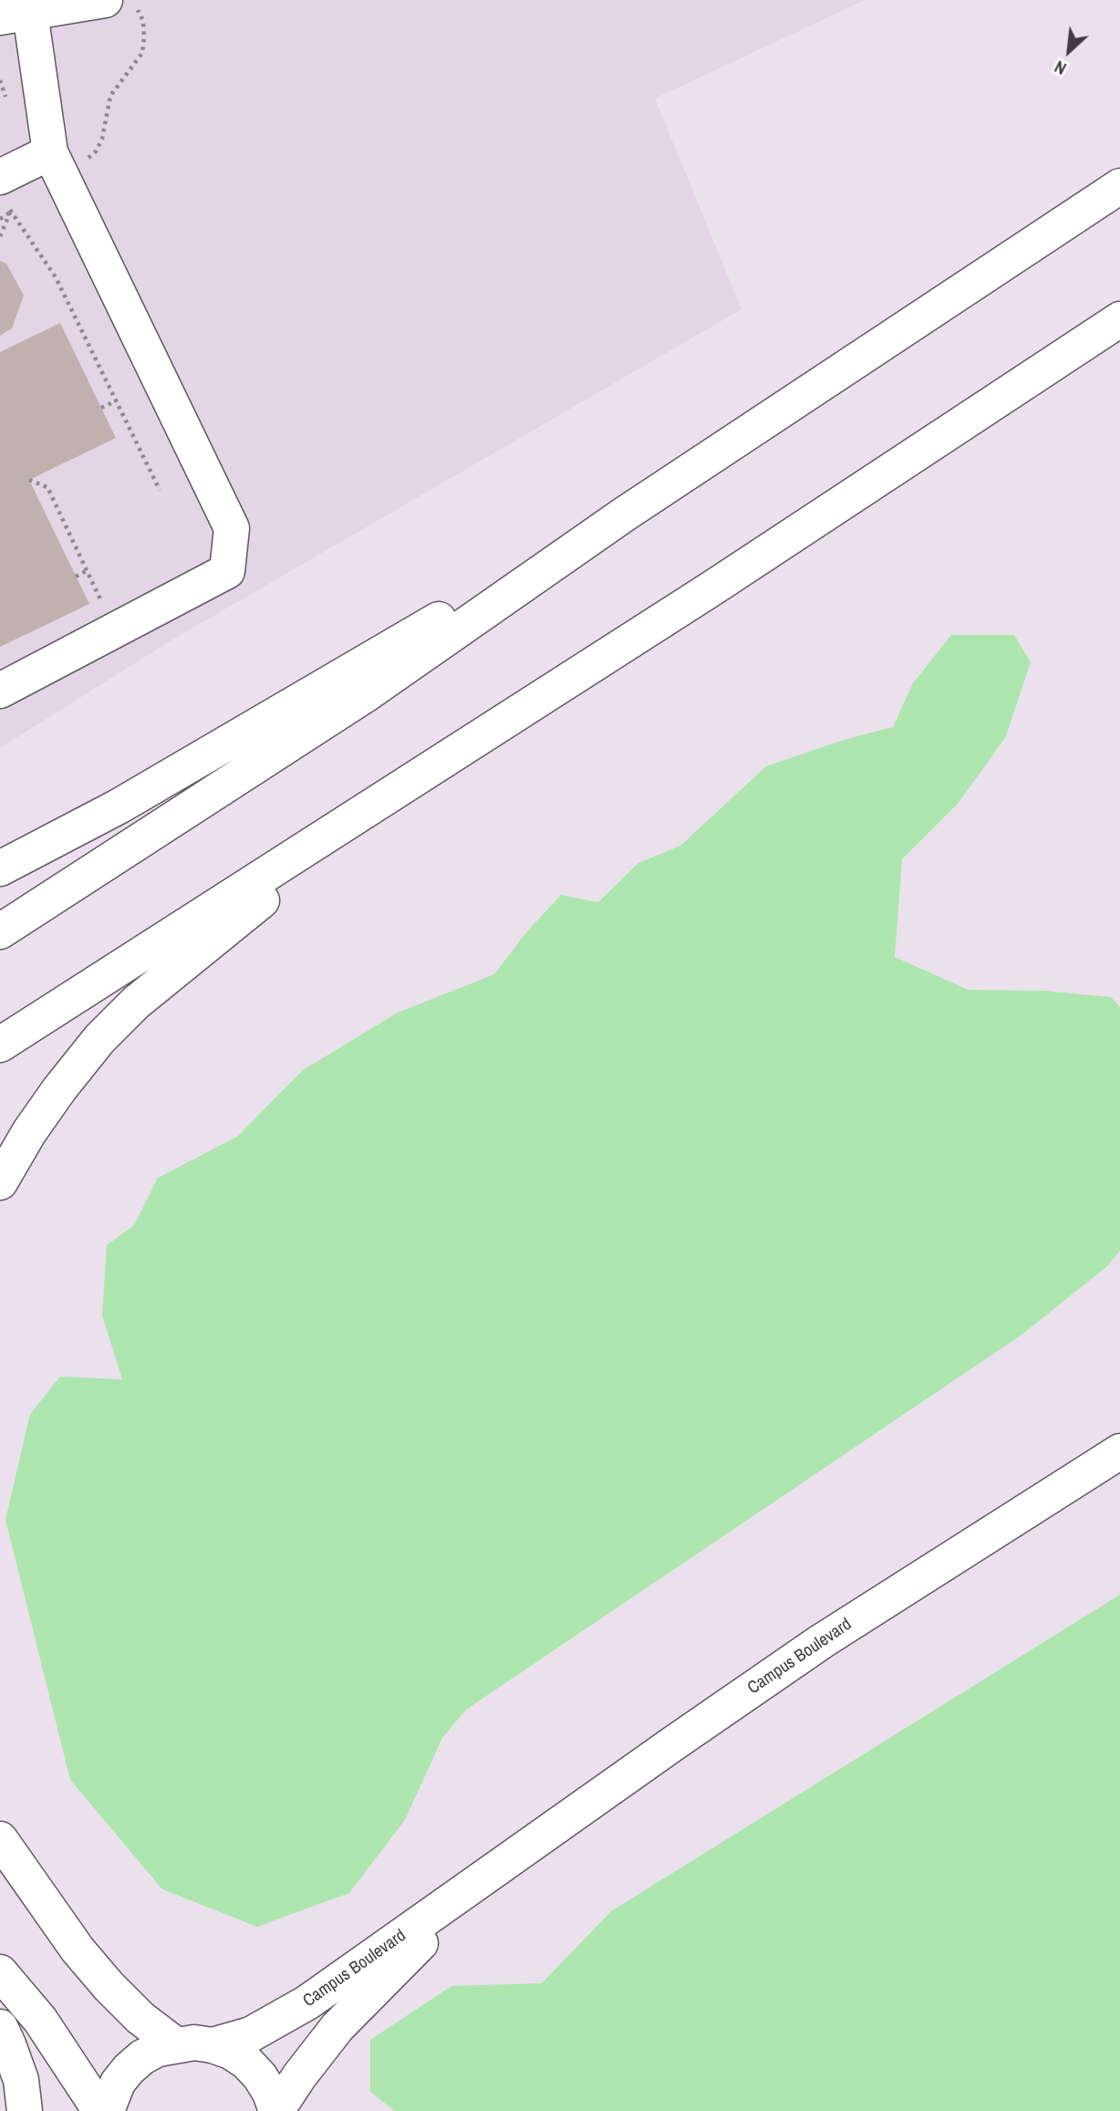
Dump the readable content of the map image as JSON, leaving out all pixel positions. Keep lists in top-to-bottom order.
{
  "streets": {
    "main road": ["Campus Boulevard"]
  },
  "north": "bottom left"
}
